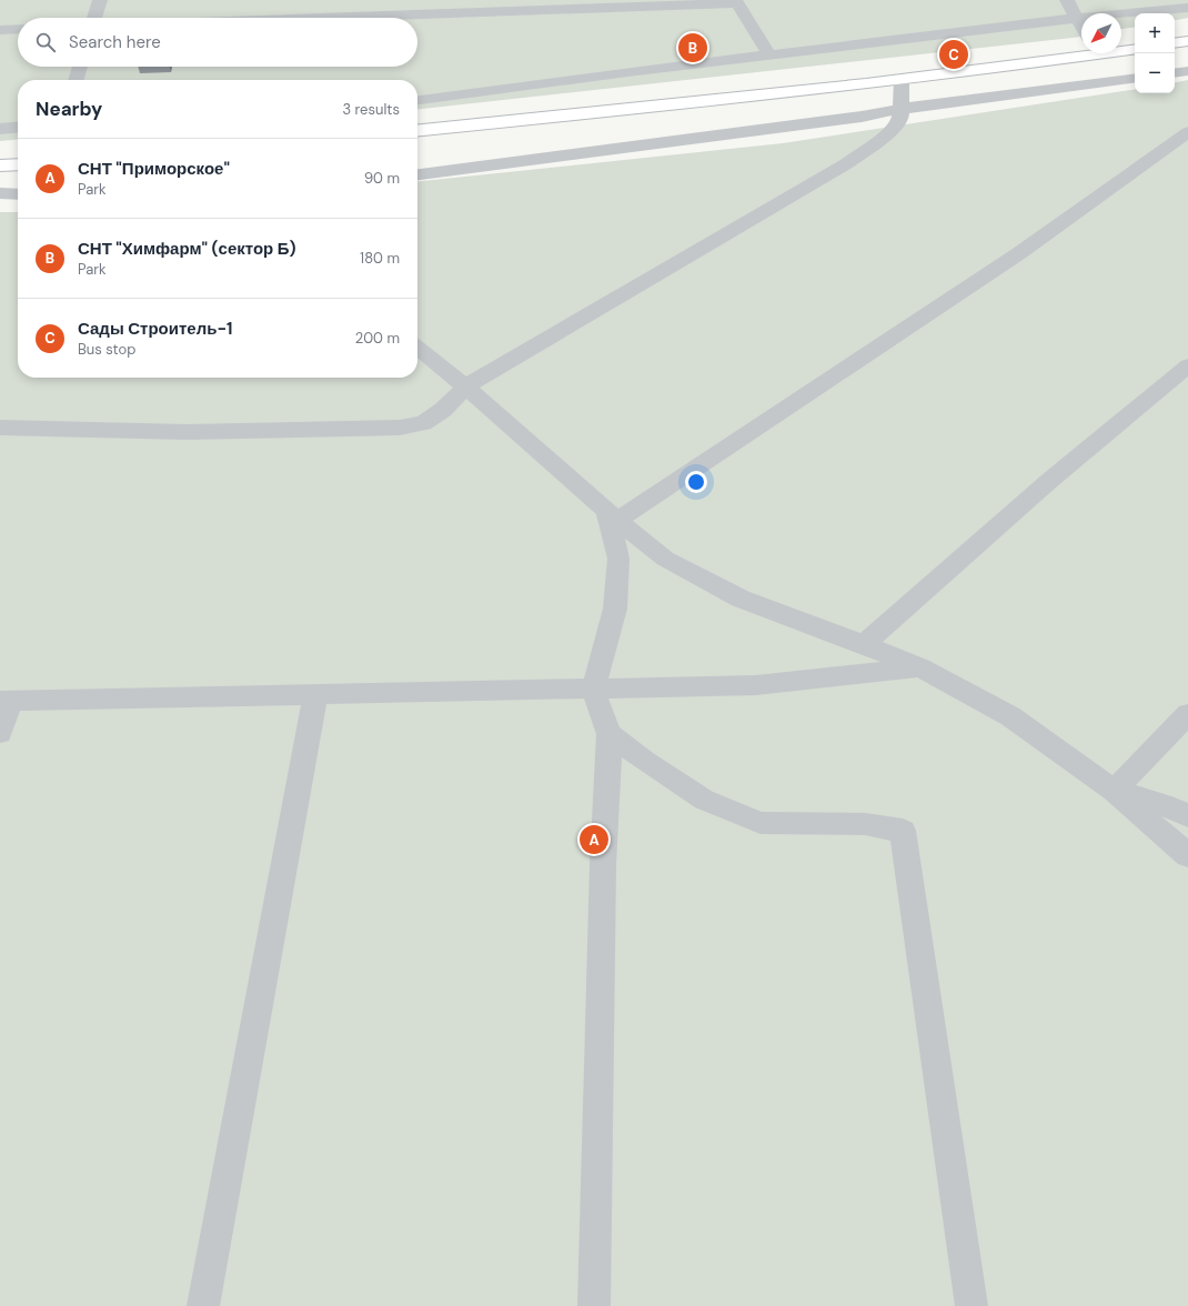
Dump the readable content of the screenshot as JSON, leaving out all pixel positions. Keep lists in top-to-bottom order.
{
  "north": "bottom left",
  "page": {
    "map_buttons": ["+", "−"],
    "search": "Search here",
    "pins": ["B", "C", "A"],
    "heading": ["Nearby", "3 results"],
    "list": [
      {
        "mark": "A",
        "name": "СНТ \"Приморское\"",
        "note": "Park",
        "value": "90 m"
      },
      {
        "mark": "B",
        "name": "СНТ \"Химфарм\" (сектор Б)",
        "note": "Park",
        "value": "180 m"
      },
      {
        "mark": "C",
        "name": "Сады Строитель-1",
        "note": "Bus stop",
        "value": "200 m"
      }
    ]
  }
}
